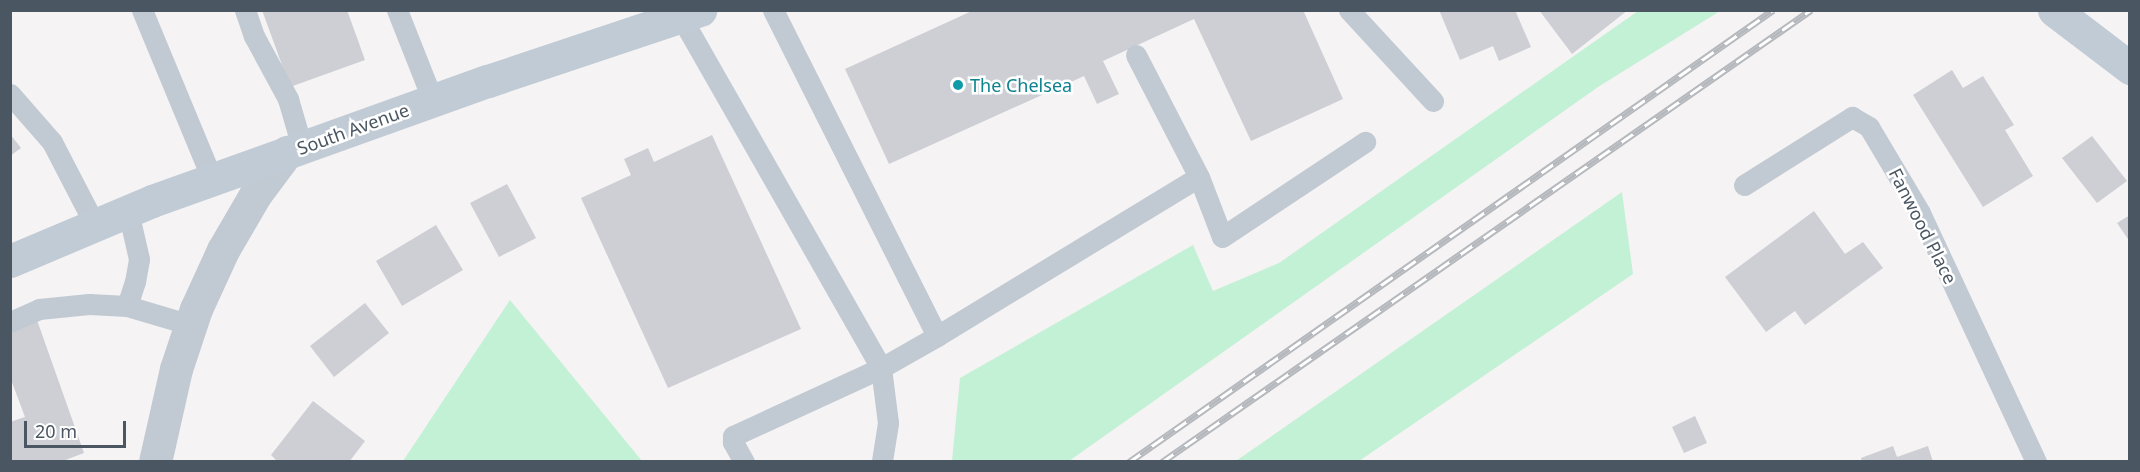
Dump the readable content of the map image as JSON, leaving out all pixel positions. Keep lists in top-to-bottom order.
{
  "streets": {
    "main road": ["South Avenue"],
    "lane": ["Fanwood Place"]
  },
  "places": ["The Chelsea"],
  "scale_bar": "20 m"
}
